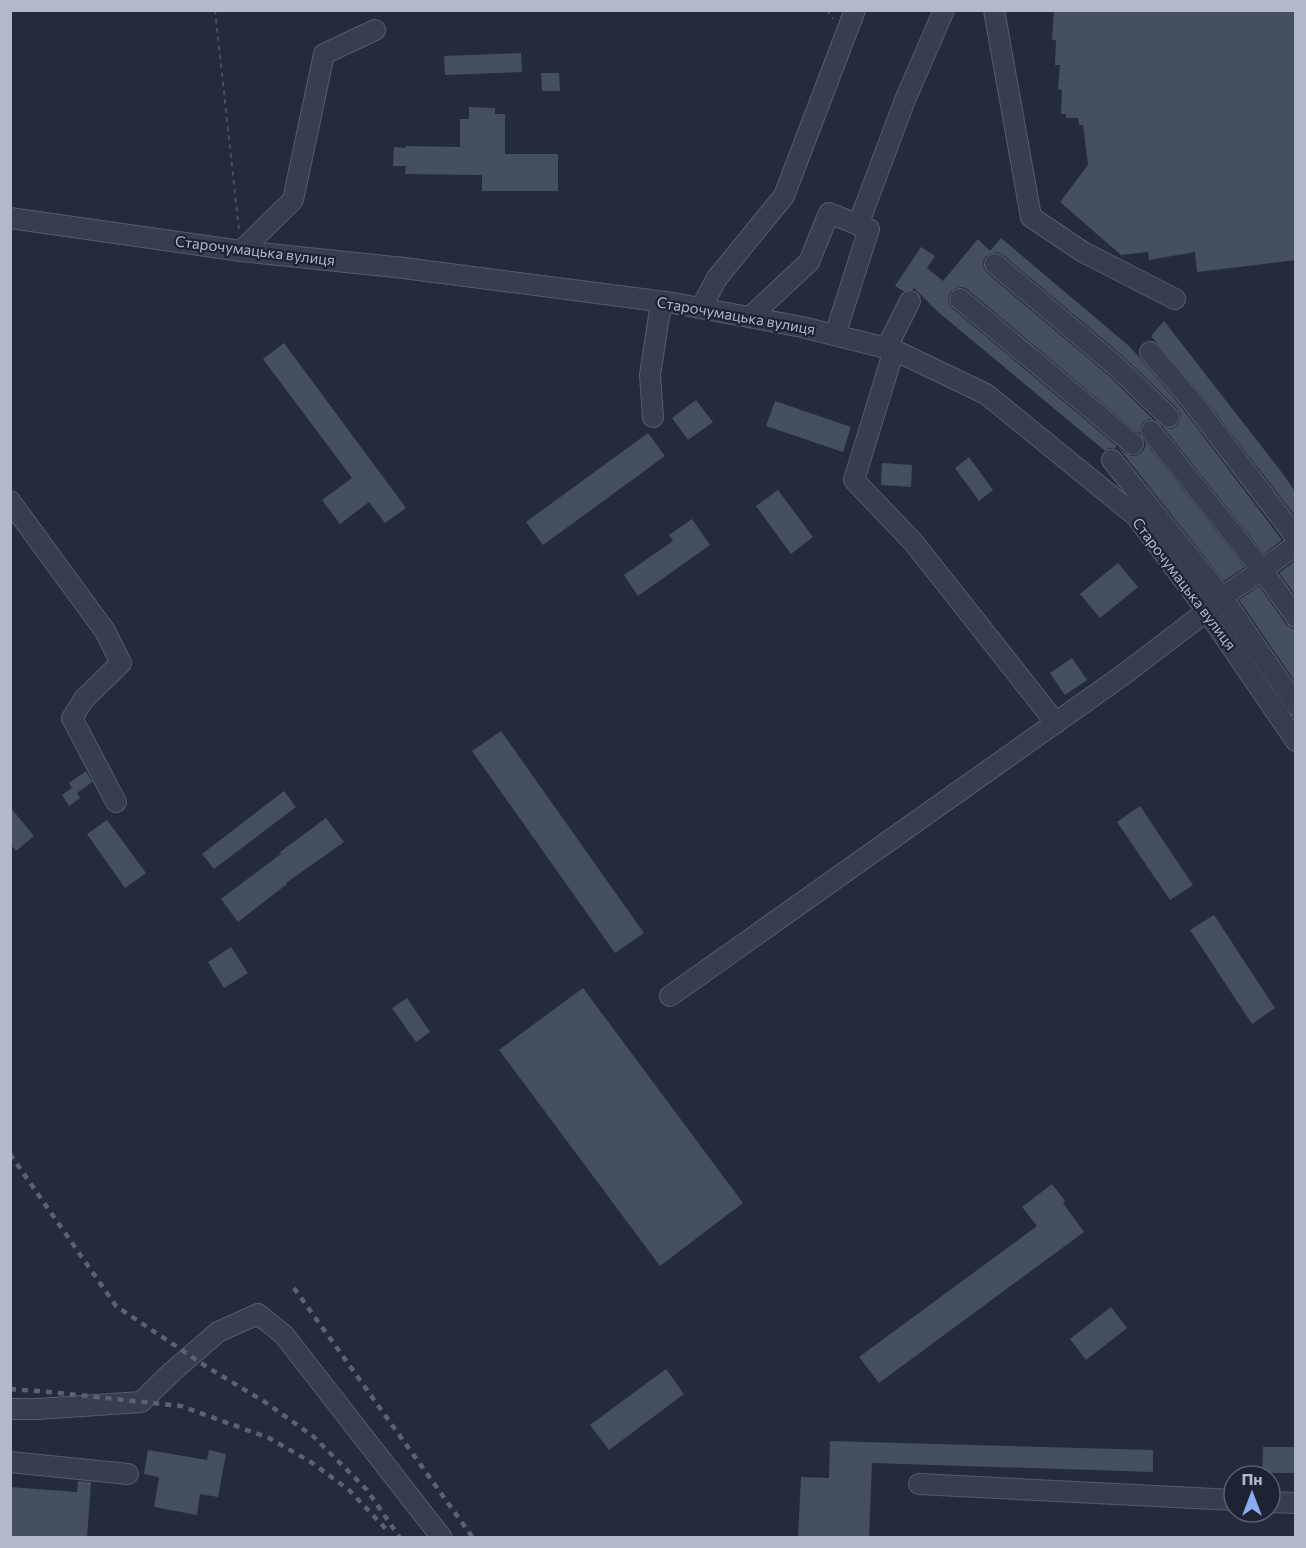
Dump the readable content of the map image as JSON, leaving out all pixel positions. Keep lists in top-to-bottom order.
{
  "streets": {
    "street": ["Старочумацька вулиця"]
  },
  "north": "top"
}
